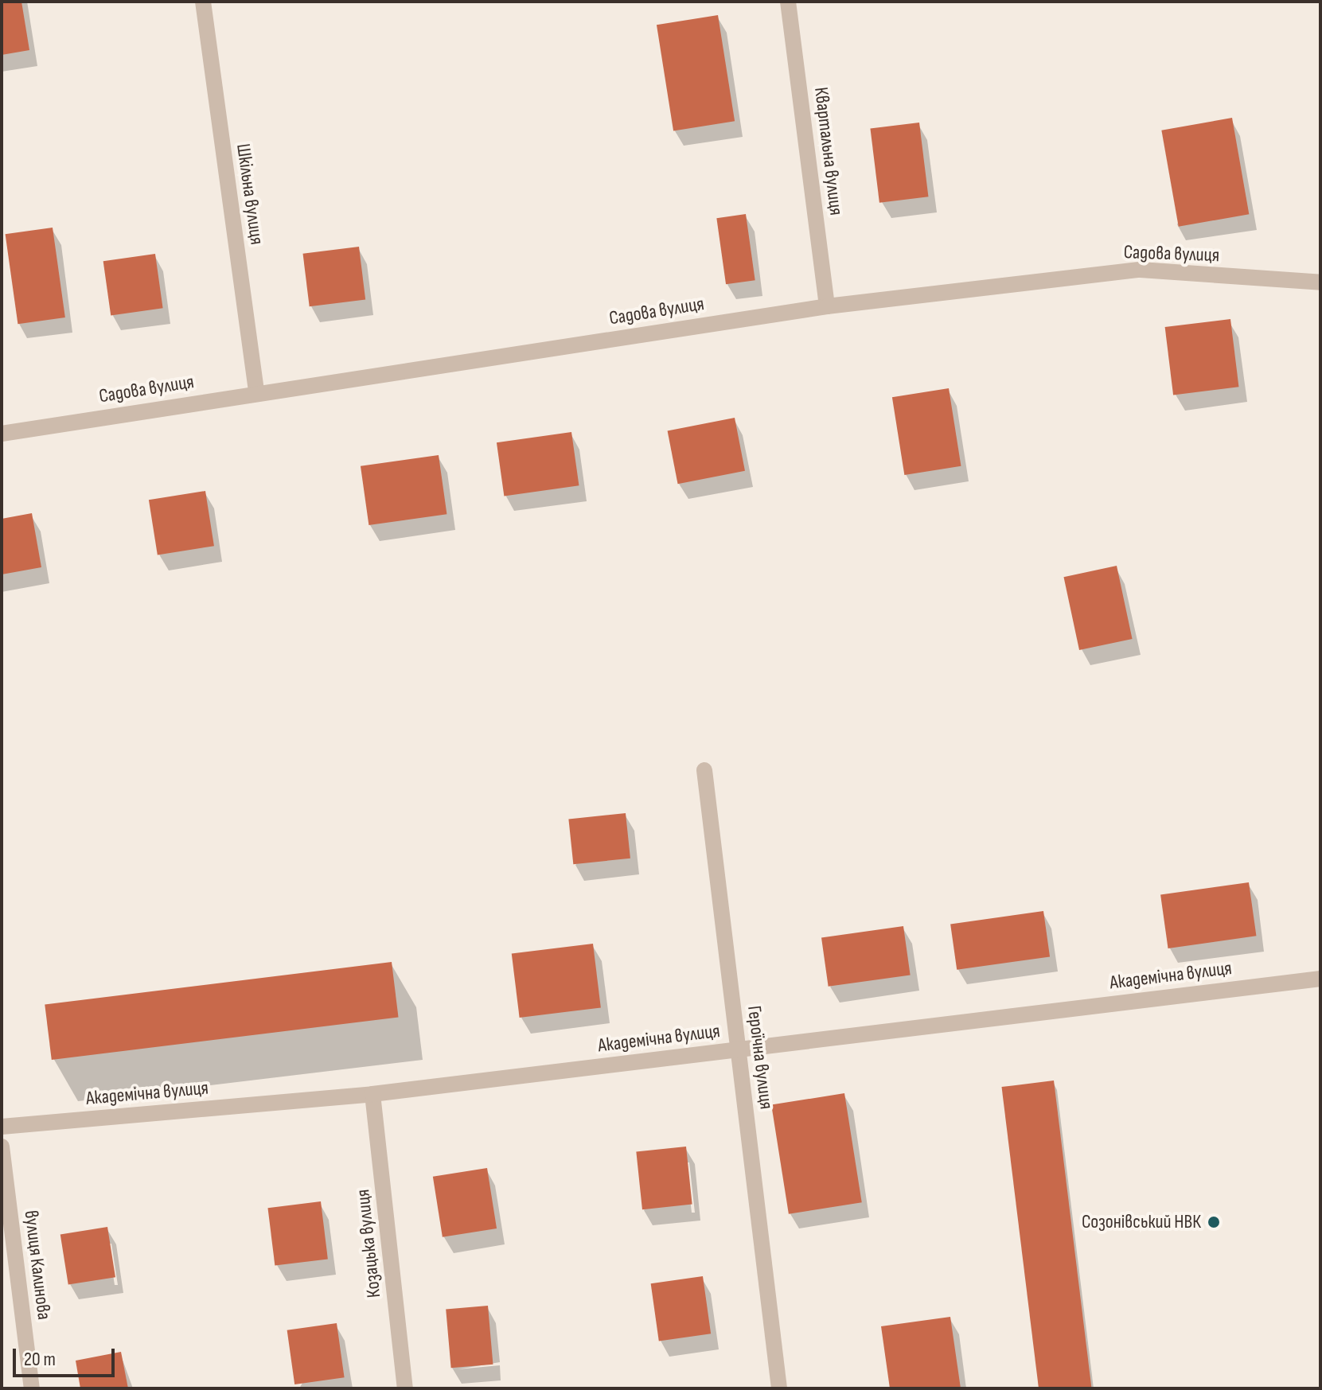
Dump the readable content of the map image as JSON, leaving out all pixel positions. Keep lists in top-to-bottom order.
{
  "streets": {
    "street": [
      "Квартальна вулиця",
      "Шкільна вулиця",
      "Садова вулиця",
      "Академічна вулиця",
      "Героїчна вулиця",
      "Козацька вулиця",
      "вулиця Калинова"
    ]
  },
  "crossings": [
    ["Квартальна вулиця", "Садова вулиця"],
    ["Шкільна вулиця", "Садова вулиця"],
    ["Академічна вулиця", "Героїчна вулиця"],
    ["Академічна вулиця", "Козацька вулиця"]
  ],
  "places": ["Созонівський НВК"],
  "scale_bar": "20 m"
}
